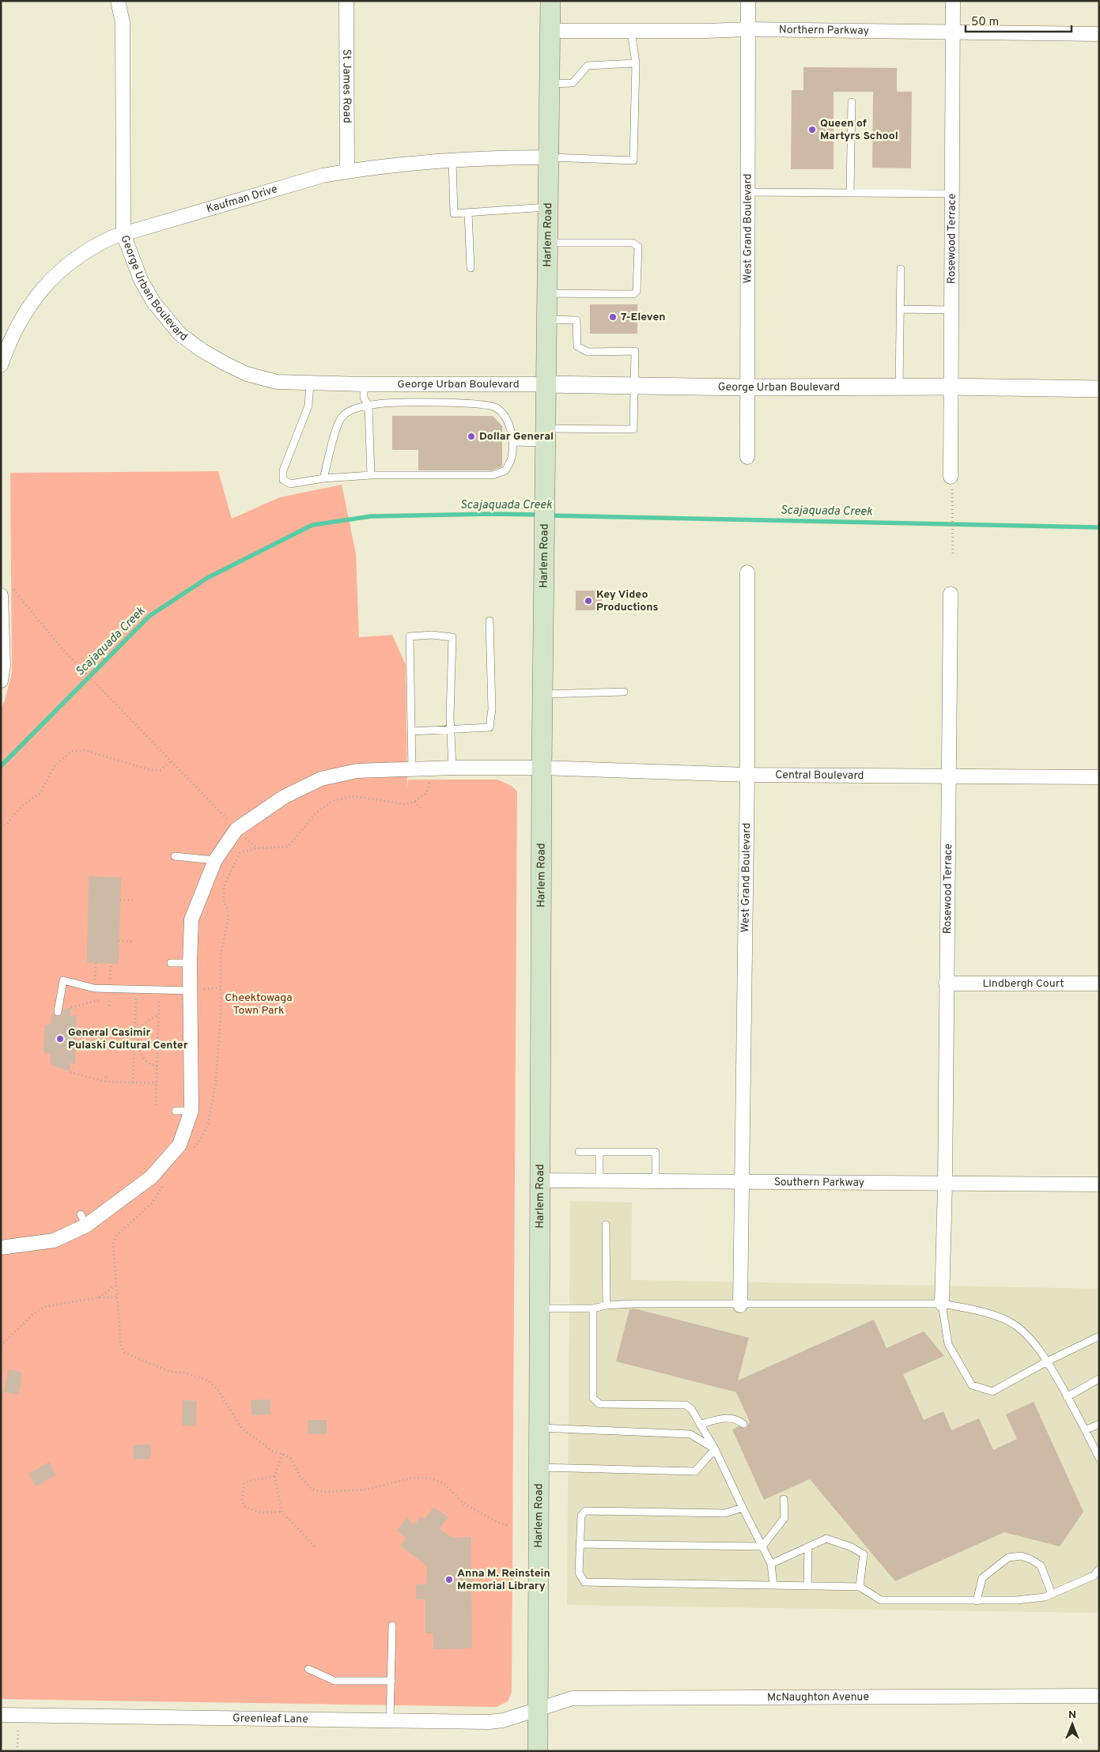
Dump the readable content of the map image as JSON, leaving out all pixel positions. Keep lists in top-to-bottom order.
{
  "streets": {
    "main road": ["Harlem Road"],
    "street": [
      "Northern Parkway",
      "St James Road",
      "Kaufman Drive",
      "West Grand Boulevard",
      "Rosewood Terrace",
      "George Urban Boulevard",
      "Central Boulevard",
      "Lindbergh Court",
      "Southern Parkway",
      "McNaughton Avenue",
      "Greenleaf Lane"
    ]
  },
  "crossings": [
    ["Northern Parkway", "West Grand Boulevard"],
    ["Northern Parkway", "Harlem Road"],
    ["Northern Parkway", "Rosewood Terrace"],
    ["St James Road", "Kaufman Drive"],
    ["Kaufman Drive", "Harlem Road"],
    ["Kaufman Drive", "George Urban Boulevard"],
    ["West Grand Boulevard", "George Urban Boulevard"],
    ["West Grand Boulevard", "Central Boulevard"],
    ["West Grand Boulevard", "Southern Parkway"],
    ["Harlem Road", "George Urban Boulevard"],
    ["Harlem Road", "Central Boulevard"],
    ["Harlem Road", "Southern Parkway"],
    ["Harlem Road", "McNaughton Avenue"],
    ["Harlem Road", "Greenleaf Lane"],
    ["Rosewood Terrace", "George Urban Boulevard"],
    ["Rosewood Terrace", "Central Boulevard"],
    ["Rosewood Terrace", "Lindbergh Court"],
    ["Rosewood Terrace", "Southern Parkway"],
    ["McNaughton Avenue", "Greenleaf Lane"]
  ],
  "water": ["Scajaquada Creek"],
  "parks": ["Cheektowaga Town Park"],
  "places": [
    "Queen of Martyrs School",
    "7-Eleven",
    "Dollar General",
    "Key Video Productions",
    "General Casimir Pulaski Cultural Center",
    "Anna M. Reinstein Memorial Library"
  ],
  "scale_bar": "50 m",
  "north": "top"
}
